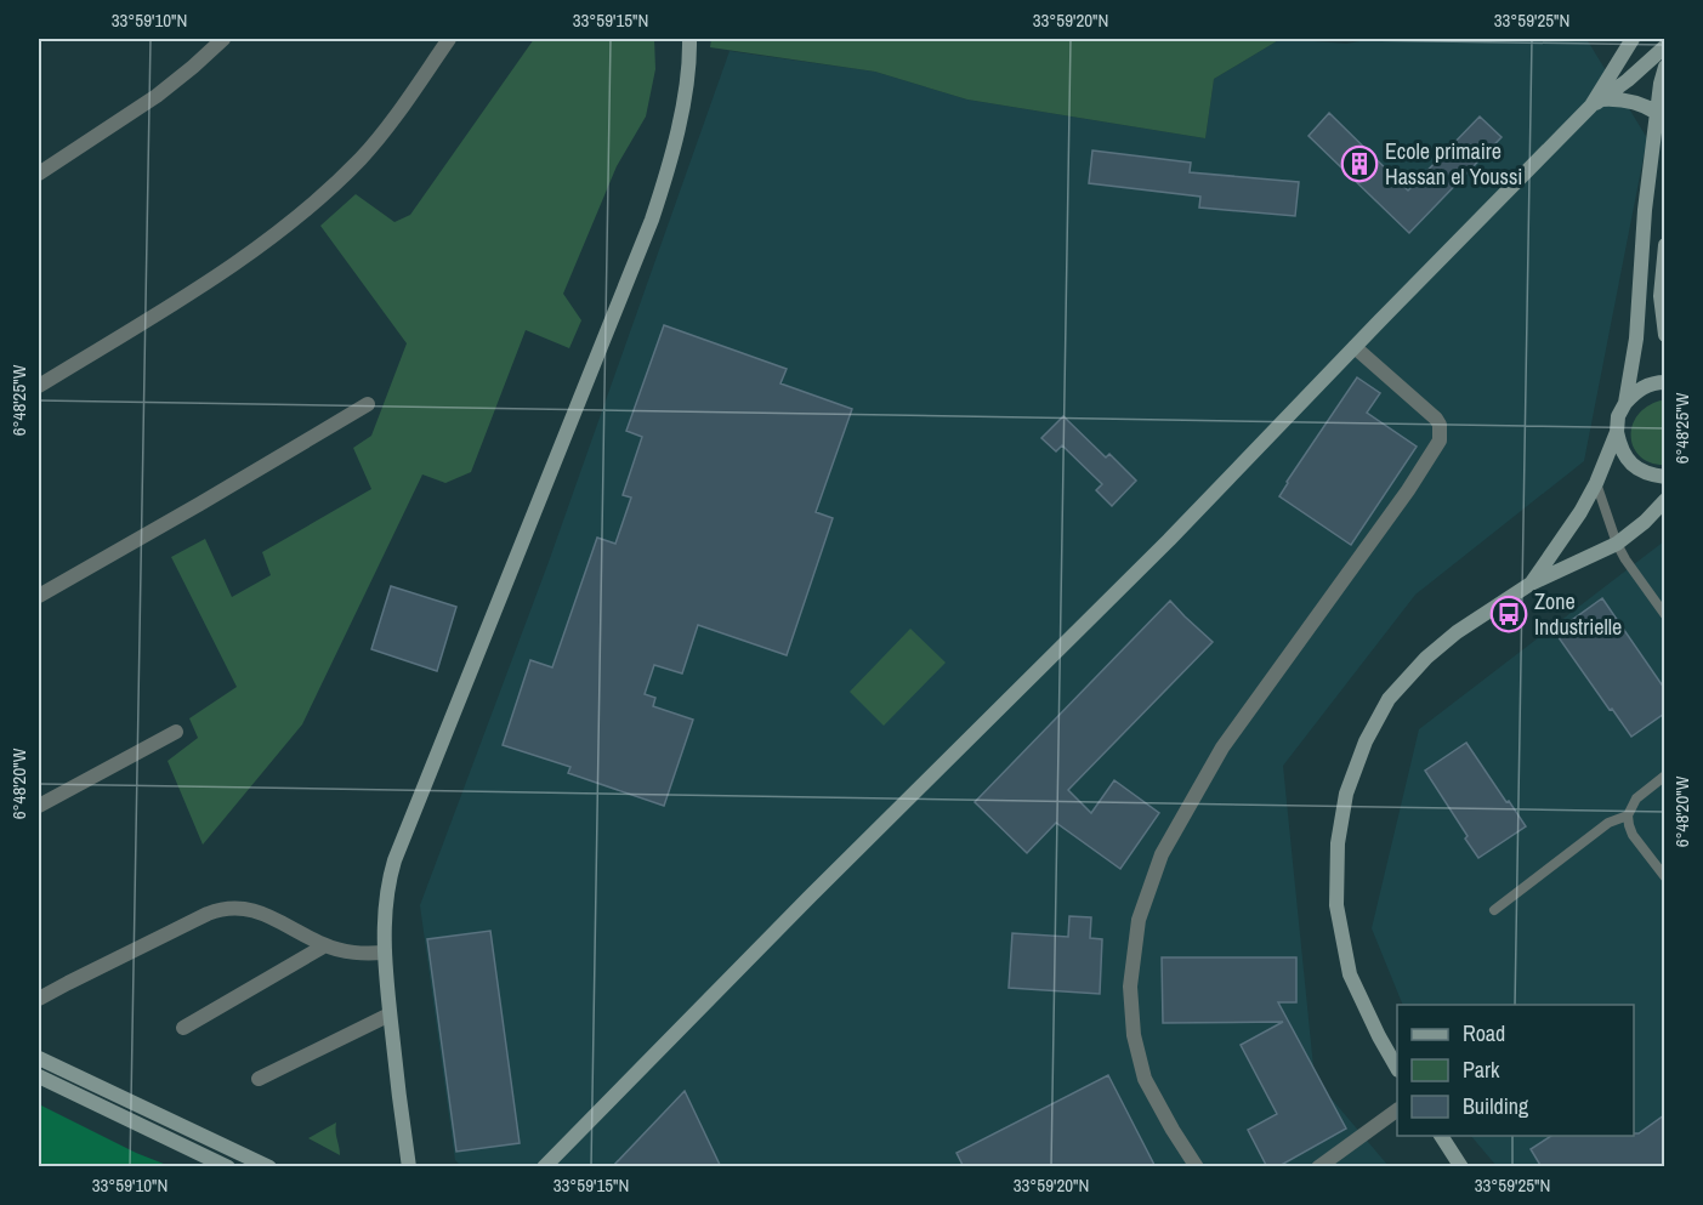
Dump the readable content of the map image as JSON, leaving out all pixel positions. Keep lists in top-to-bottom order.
{
  "places": {
    "building": ["Ecole primaire Hassan el Youssi"],
    "bus stop": ["Zone Industrielle"]
  },
  "legend": ["Road", "Park", "Building"],
  "coordinates": [
    "33°59'10\"N",
    "33°59'15\"N",
    "33°59'20\"N",
    "33°59'25\"N",
    "6°48'25\"W",
    "6°48'20\"W"
  ]
}
